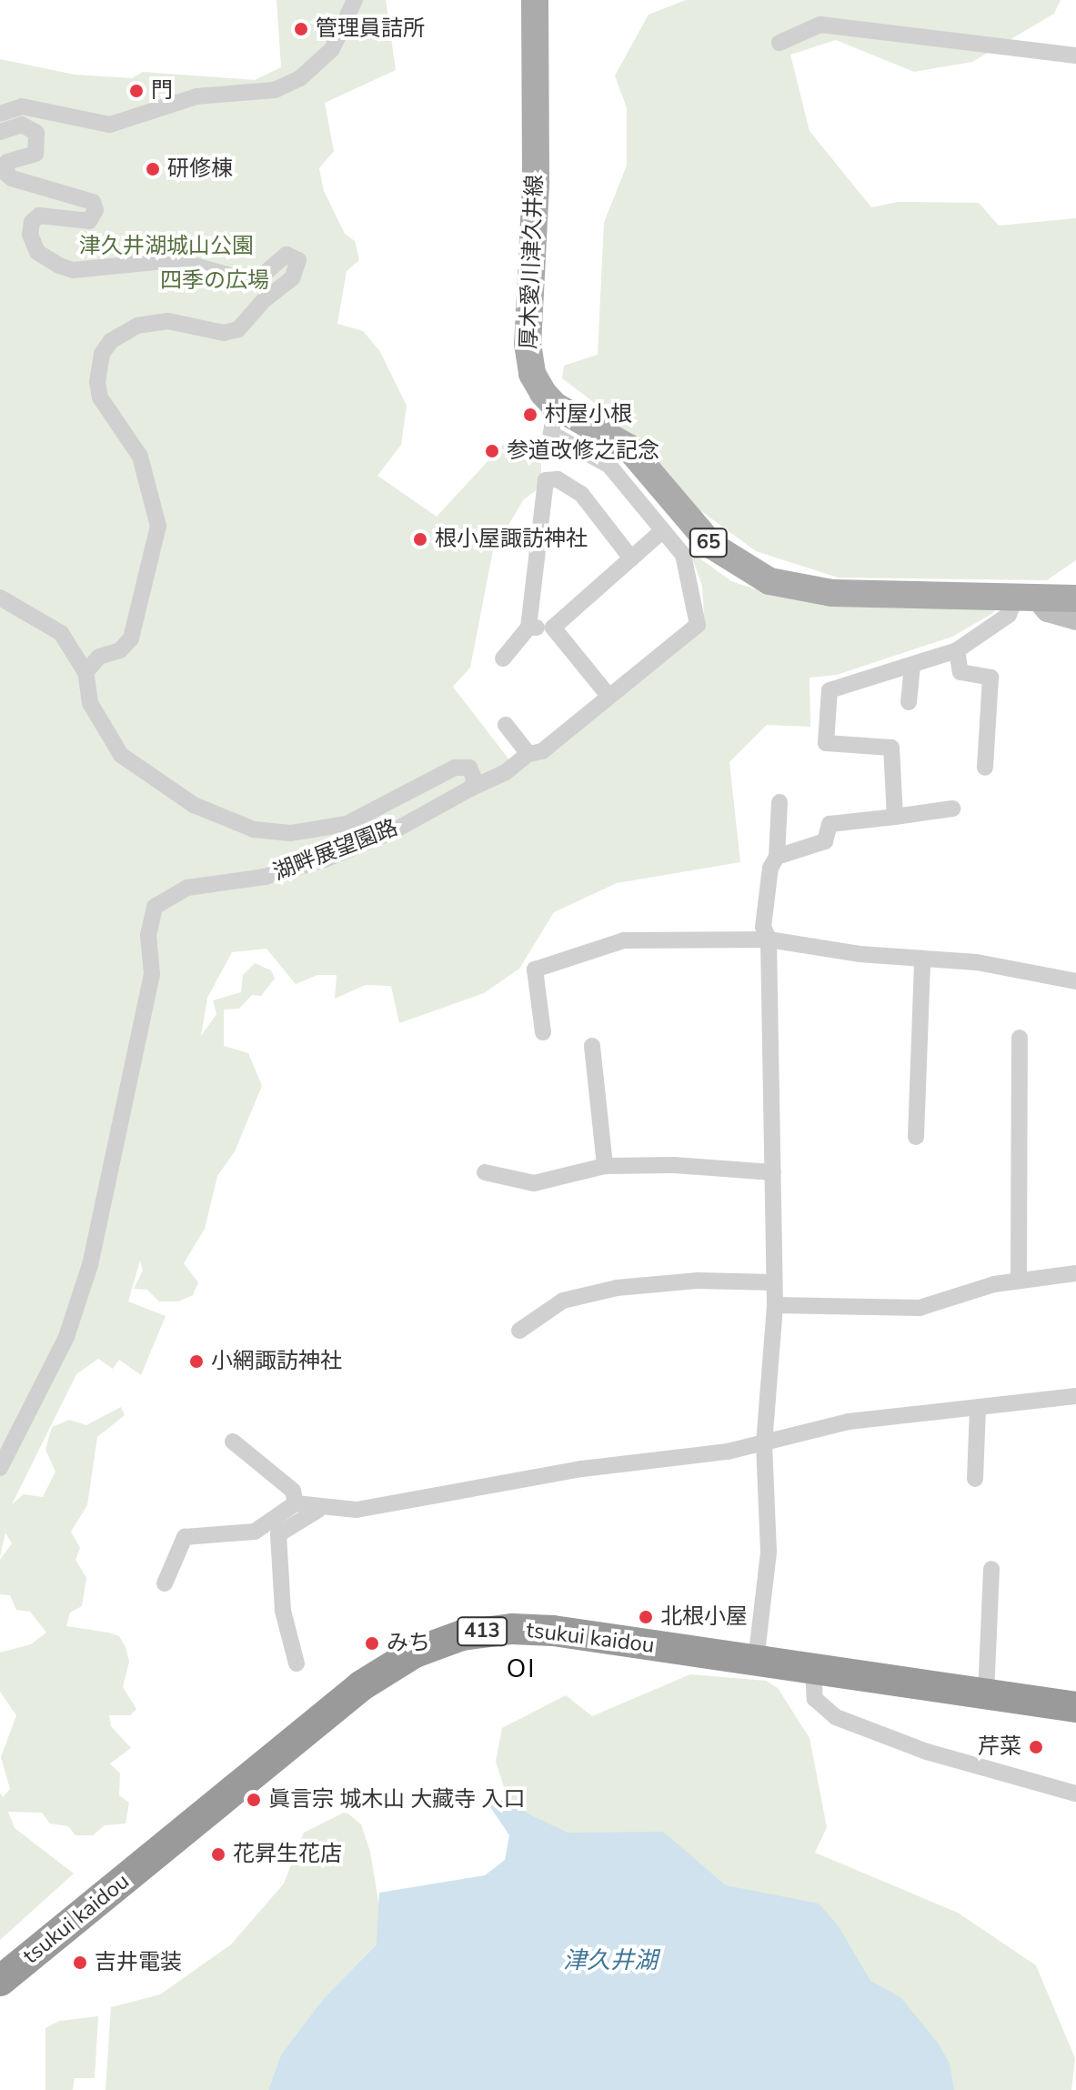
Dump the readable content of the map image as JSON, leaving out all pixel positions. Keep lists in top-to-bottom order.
{
  "streets": {
    "highway": ["413", "tsukui kaidou"],
    "main road": ["厚木愛川津久井線", "65"],
    "street": ["湖畔展望園路"]
  },
  "districts": ["OI"],
  "water": ["津久井湖"],
  "parks": ["津久井湖城山公園", "四季の広場"],
  "places": [
    "管理員詰所",
    "門",
    "研修棟",
    "村屋小根",
    "参道改修之記念",
    "根小屋諏訪神社",
    "小網諏訪神社",
    "北根小屋",
    "みち",
    "芹菜",
    "眞言宗 城木山 大藏寺 入口",
    "花昇生花店",
    "吉井電装"
  ]
}
